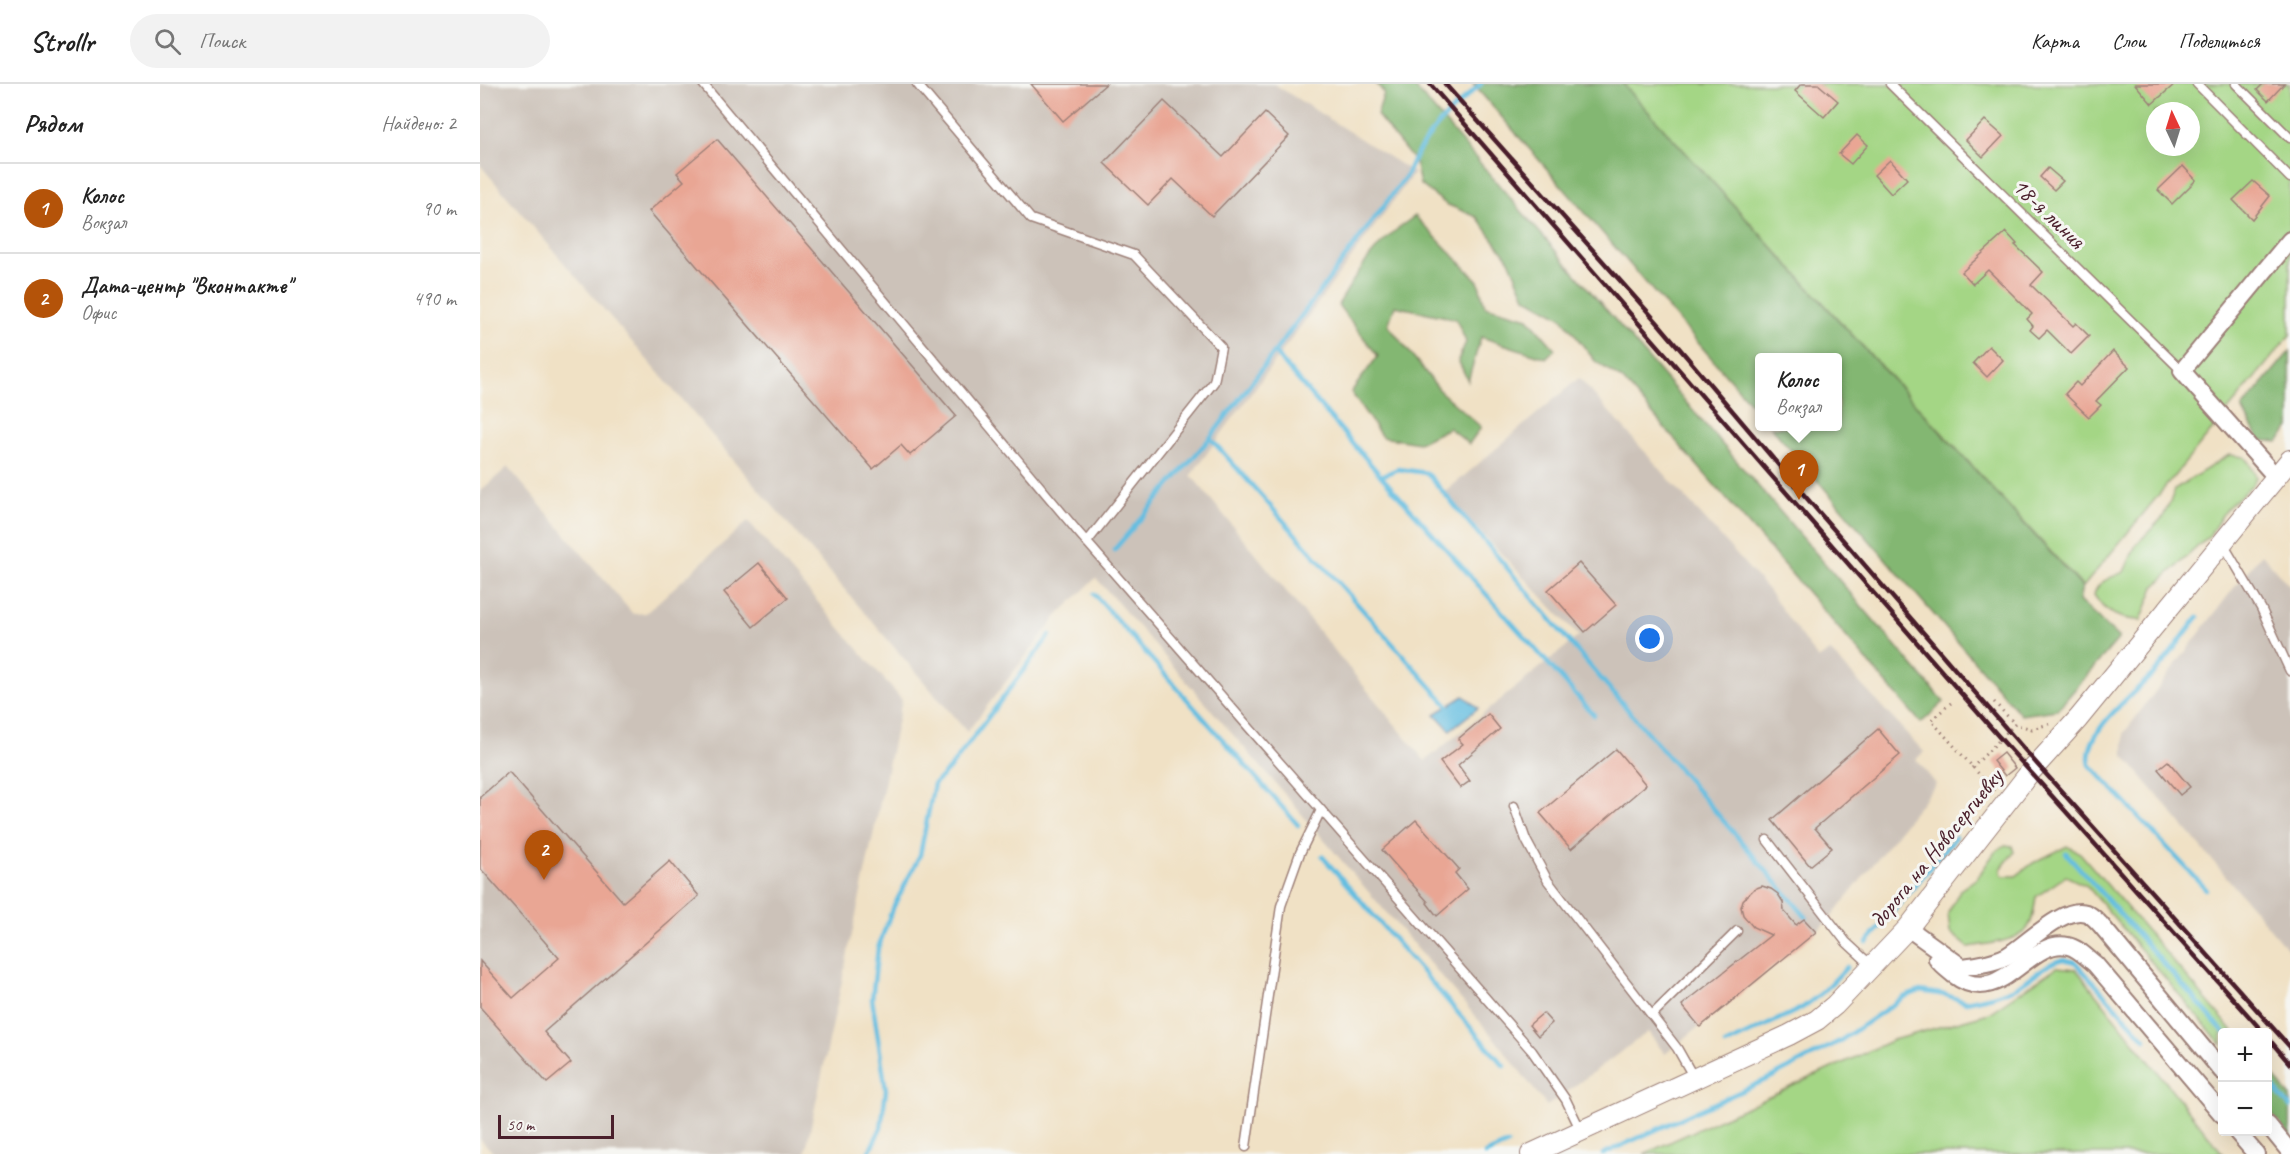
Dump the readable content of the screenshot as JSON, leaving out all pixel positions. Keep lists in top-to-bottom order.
{
  "streets": {
    "street": ["дорога на Новосергиевку"],
    "lane": ["18-я линия"]
  },
  "scale_bar": "50 m",
  "north": "top",
  "page": {
    "header": "Strollr",
    "search": "Поиск",
    "nav": ["Карта", "Слои", "Поделиться"],
    "heading": ["Рядом", "Найдено: 2"],
    "list": [
      {
        "mark": "1",
        "name": "Колос",
        "note": "Вокзал",
        "value": "90 m"
      },
      {
        "mark": "2",
        "name": "Дата-центр \"Вконтакте\"",
        "note": "Офис",
        "value": "490 m"
      }
    ],
    "popup": ["Колос", "Вокзал"],
    "pins": ["1", "2"],
    "map_buttons": ["+", "−"],
    "scale": "50 m"
  }
}
